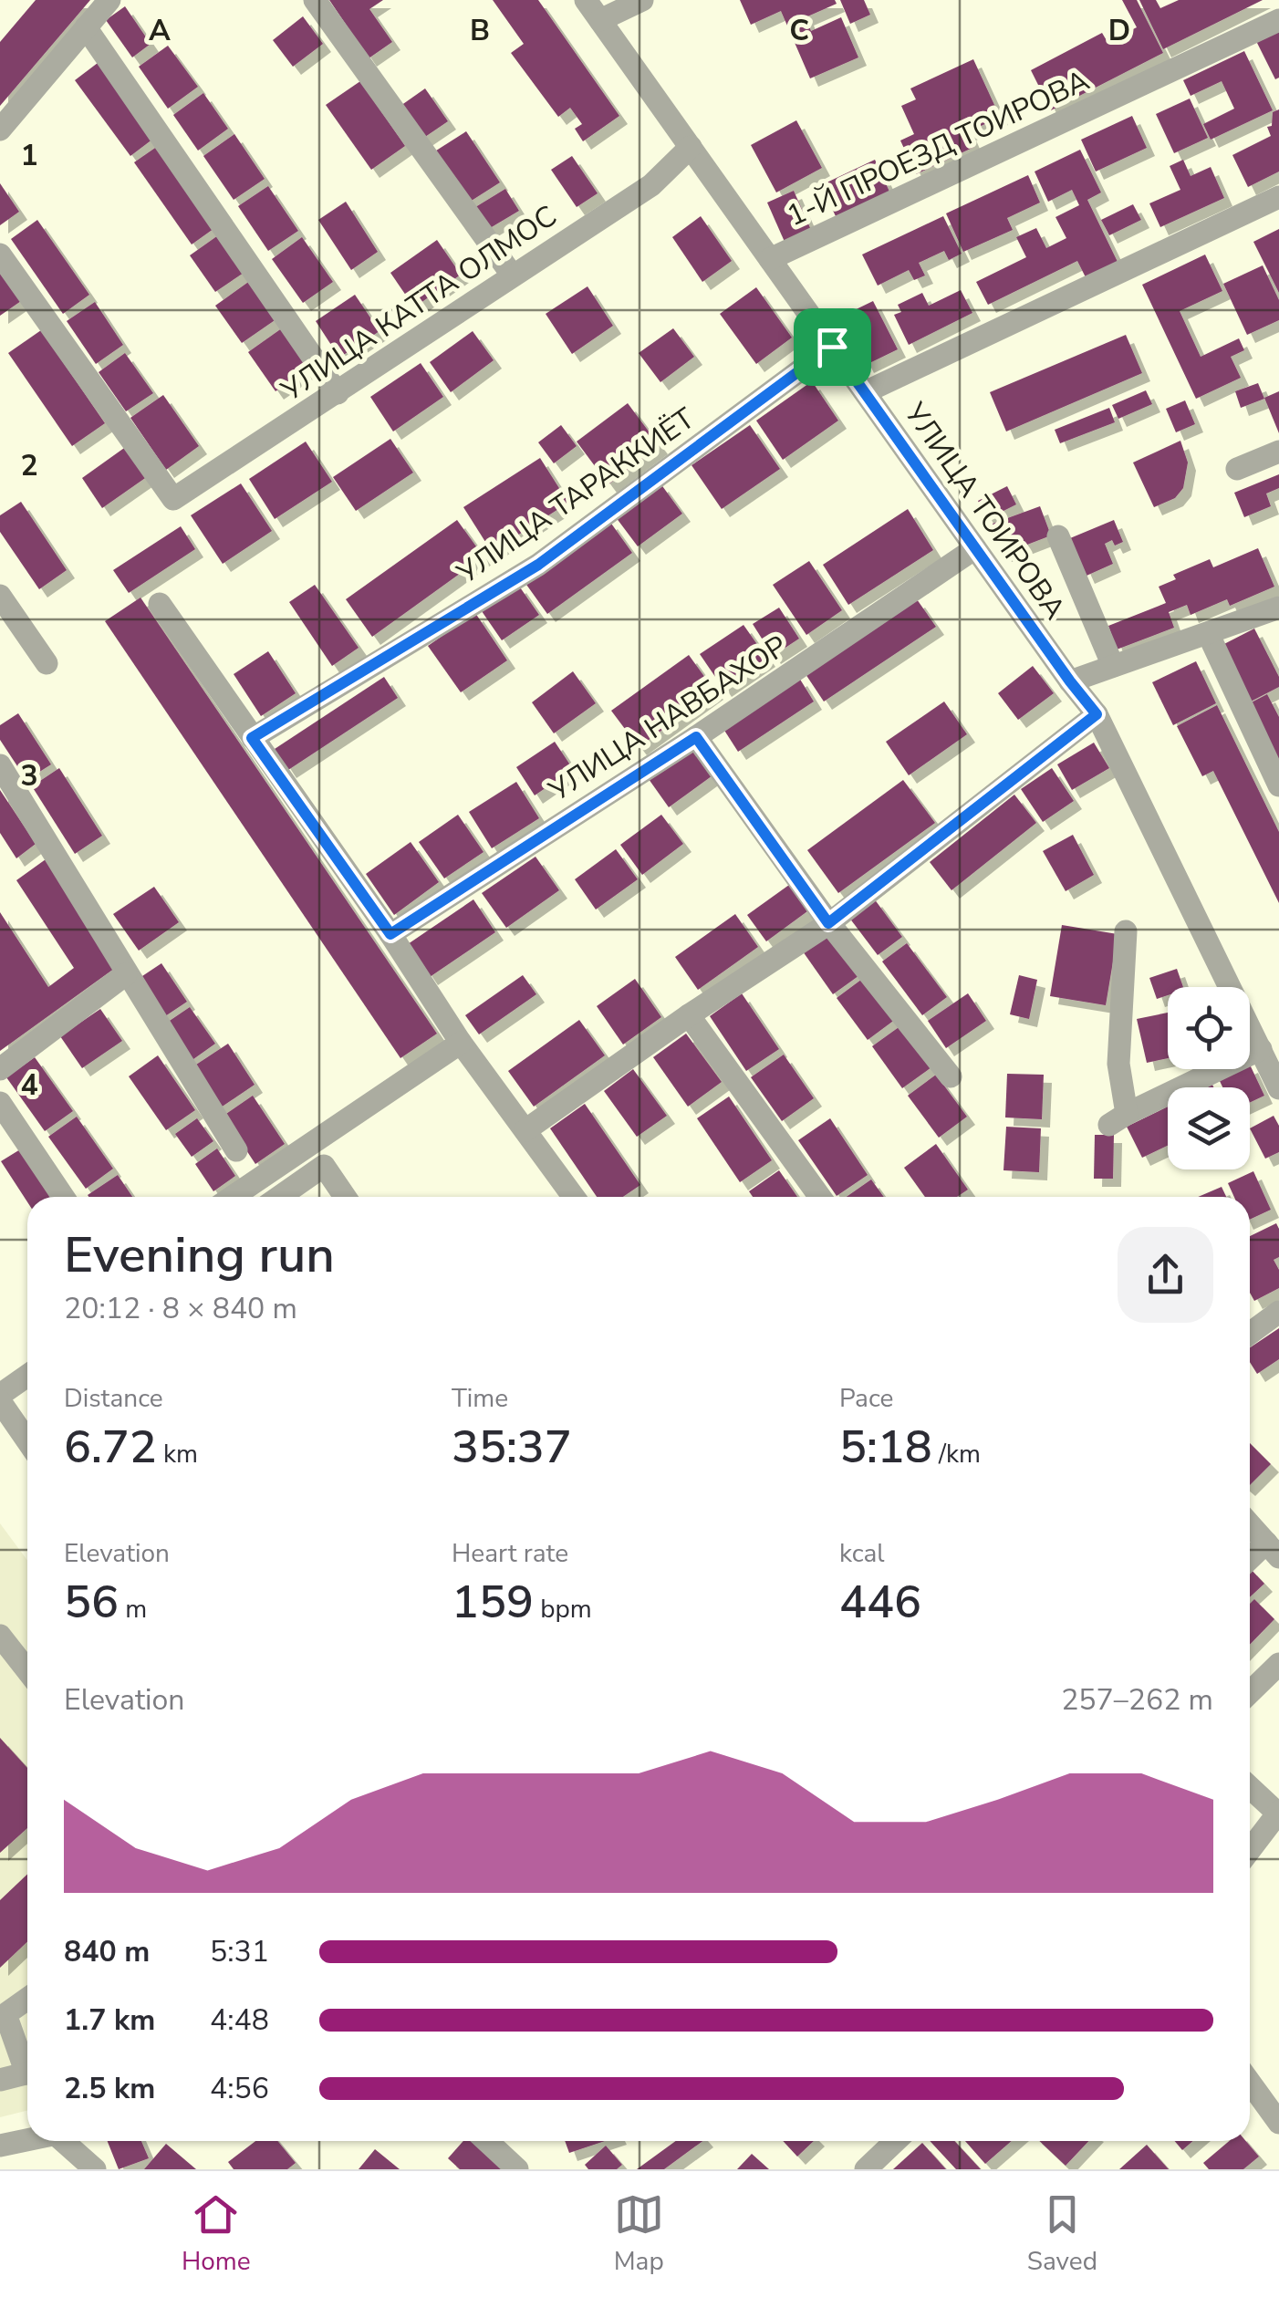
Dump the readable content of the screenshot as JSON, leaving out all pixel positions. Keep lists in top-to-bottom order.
{
  "streets": {
    "street": [
      "1-Й ПРОЕЗД ТОИРОВА",
      "УЛИЦА КАТТА ОЛМОС",
      "УЛИЦА ТАРАККИЁТ",
      "УЛИЦА ТОИРОВА",
      "УЛИЦА НАВБАХОР"
    ]
  },
  "crossings": [
    ["1-Й ПРОЕЗД ТОИРОВА", "УЛИЦА ТОИРОВА"],
    ["УЛИЦА КАТТА ОЛМОС", "УЛИЦА ТОИРОВА"],
    ["УЛИЦА ТАРАККИЁТ", "УЛИЦА ТОИРОВА"],
    ["УЛИЦА ТОИРОВА", "УЛИЦА НАВБАХОР"]
  ],
  "page": {
    "heading": ["Evening run", "20:12 · 8 × 840 m"],
    "stats": [
      ["Distance", "6.72 km"],
      ["Time", "35:37"],
      ["Pace", "5:18 /km"],
      ["Elevation", "56 m"],
      ["Heart rate", "159 bpm"],
      ["kcal", "446"]
    ],
    "chart": ["Elevation", "257–262 m"],
    "list": [
      {
        "name": "840 m",
        "note": "5:31"
      },
      {
        "name": "1.7 km",
        "note": "4:48"
      },
      {
        "name": "2.5 km",
        "note": "4:56"
      }
    ],
    "tabs": ["Home", "Map", "Saved"]
  },
  "grid": {
    "columns": [
      "A",
      "B",
      "C",
      "D"
    ],
    "rows": [
      "1",
      "2",
      "3",
      "4"
    ]
  }
}
